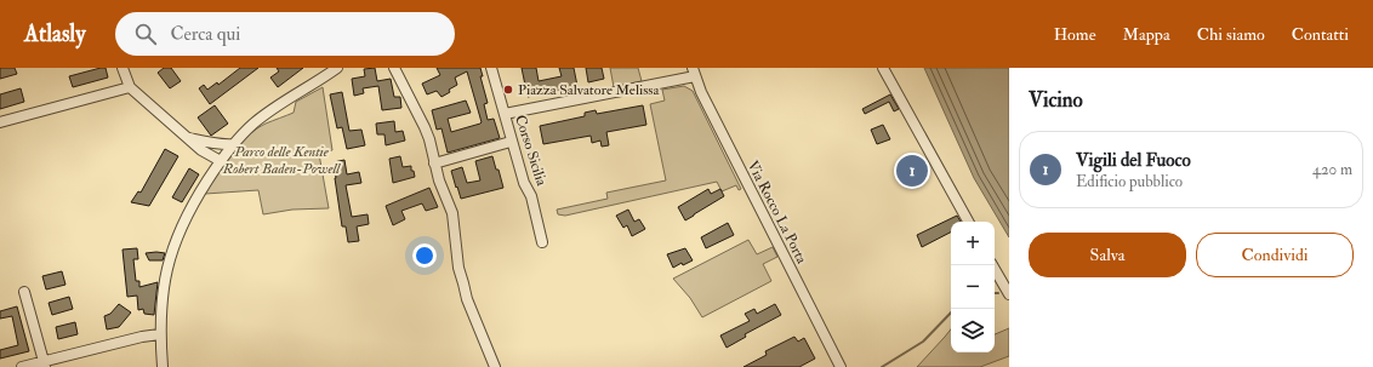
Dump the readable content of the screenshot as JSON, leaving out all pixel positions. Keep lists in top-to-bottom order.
{
  "streets": {
    "street": ["Corso Sicilia", "Via Rocco La Porta"]
  },
  "parks": ["Parco delle Kentie Robert Baden-Powell"],
  "places": ["Piazza Salvatore Melissa"],
  "page": {
    "header": "Atlasly",
    "search": "Cerca qui",
    "nav": [
      "Home",
      "Mappa",
      "Chi siamo",
      "Contatti"
    ],
    "heading": "Vicino",
    "list": [
      {
        "mark": "1",
        "name": "Vigili del Fuoco",
        "note": "Edificio pubblico",
        "value": "420 m"
      }
    ],
    "pins": "1",
    "buttons": ["Salva", "Condividi"],
    "map_buttons": ["+", "−"]
  }
}
